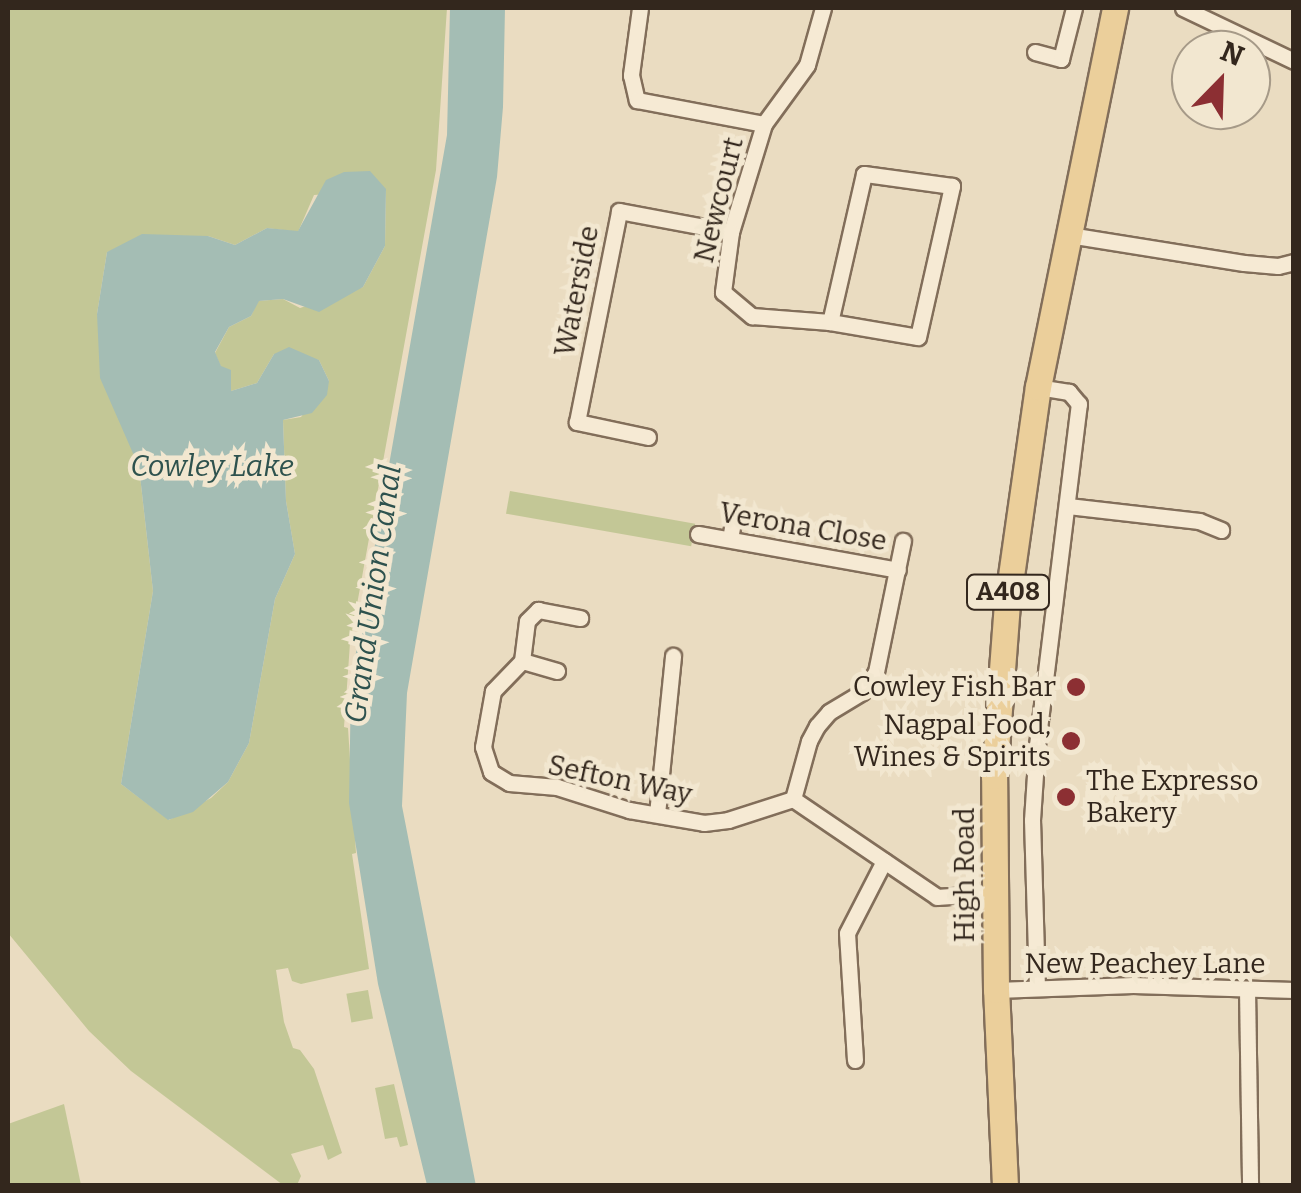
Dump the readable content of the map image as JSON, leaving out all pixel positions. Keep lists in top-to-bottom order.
{
  "streets": {
    "main road": ["A408", "High Road"],
    "street": [
      "Newcourt",
      "Waterside",
      "Verona Close",
      "Sefton Way",
      "New Peachey Lane"
    ]
  },
  "crossings": [
    ["Newcourt", "Waterside"],
    ["Verona Close", "Sefton Way"],
    ["High Road", "New Peachey Lane"]
  ],
  "water": ["Cowley Lake", "Grand Union Canal"],
  "places": ["Cowley Fish Bar", "Nagpal Food, Wines & Spirits", "The Expresso Bakery"],
  "north": "top right"
}
